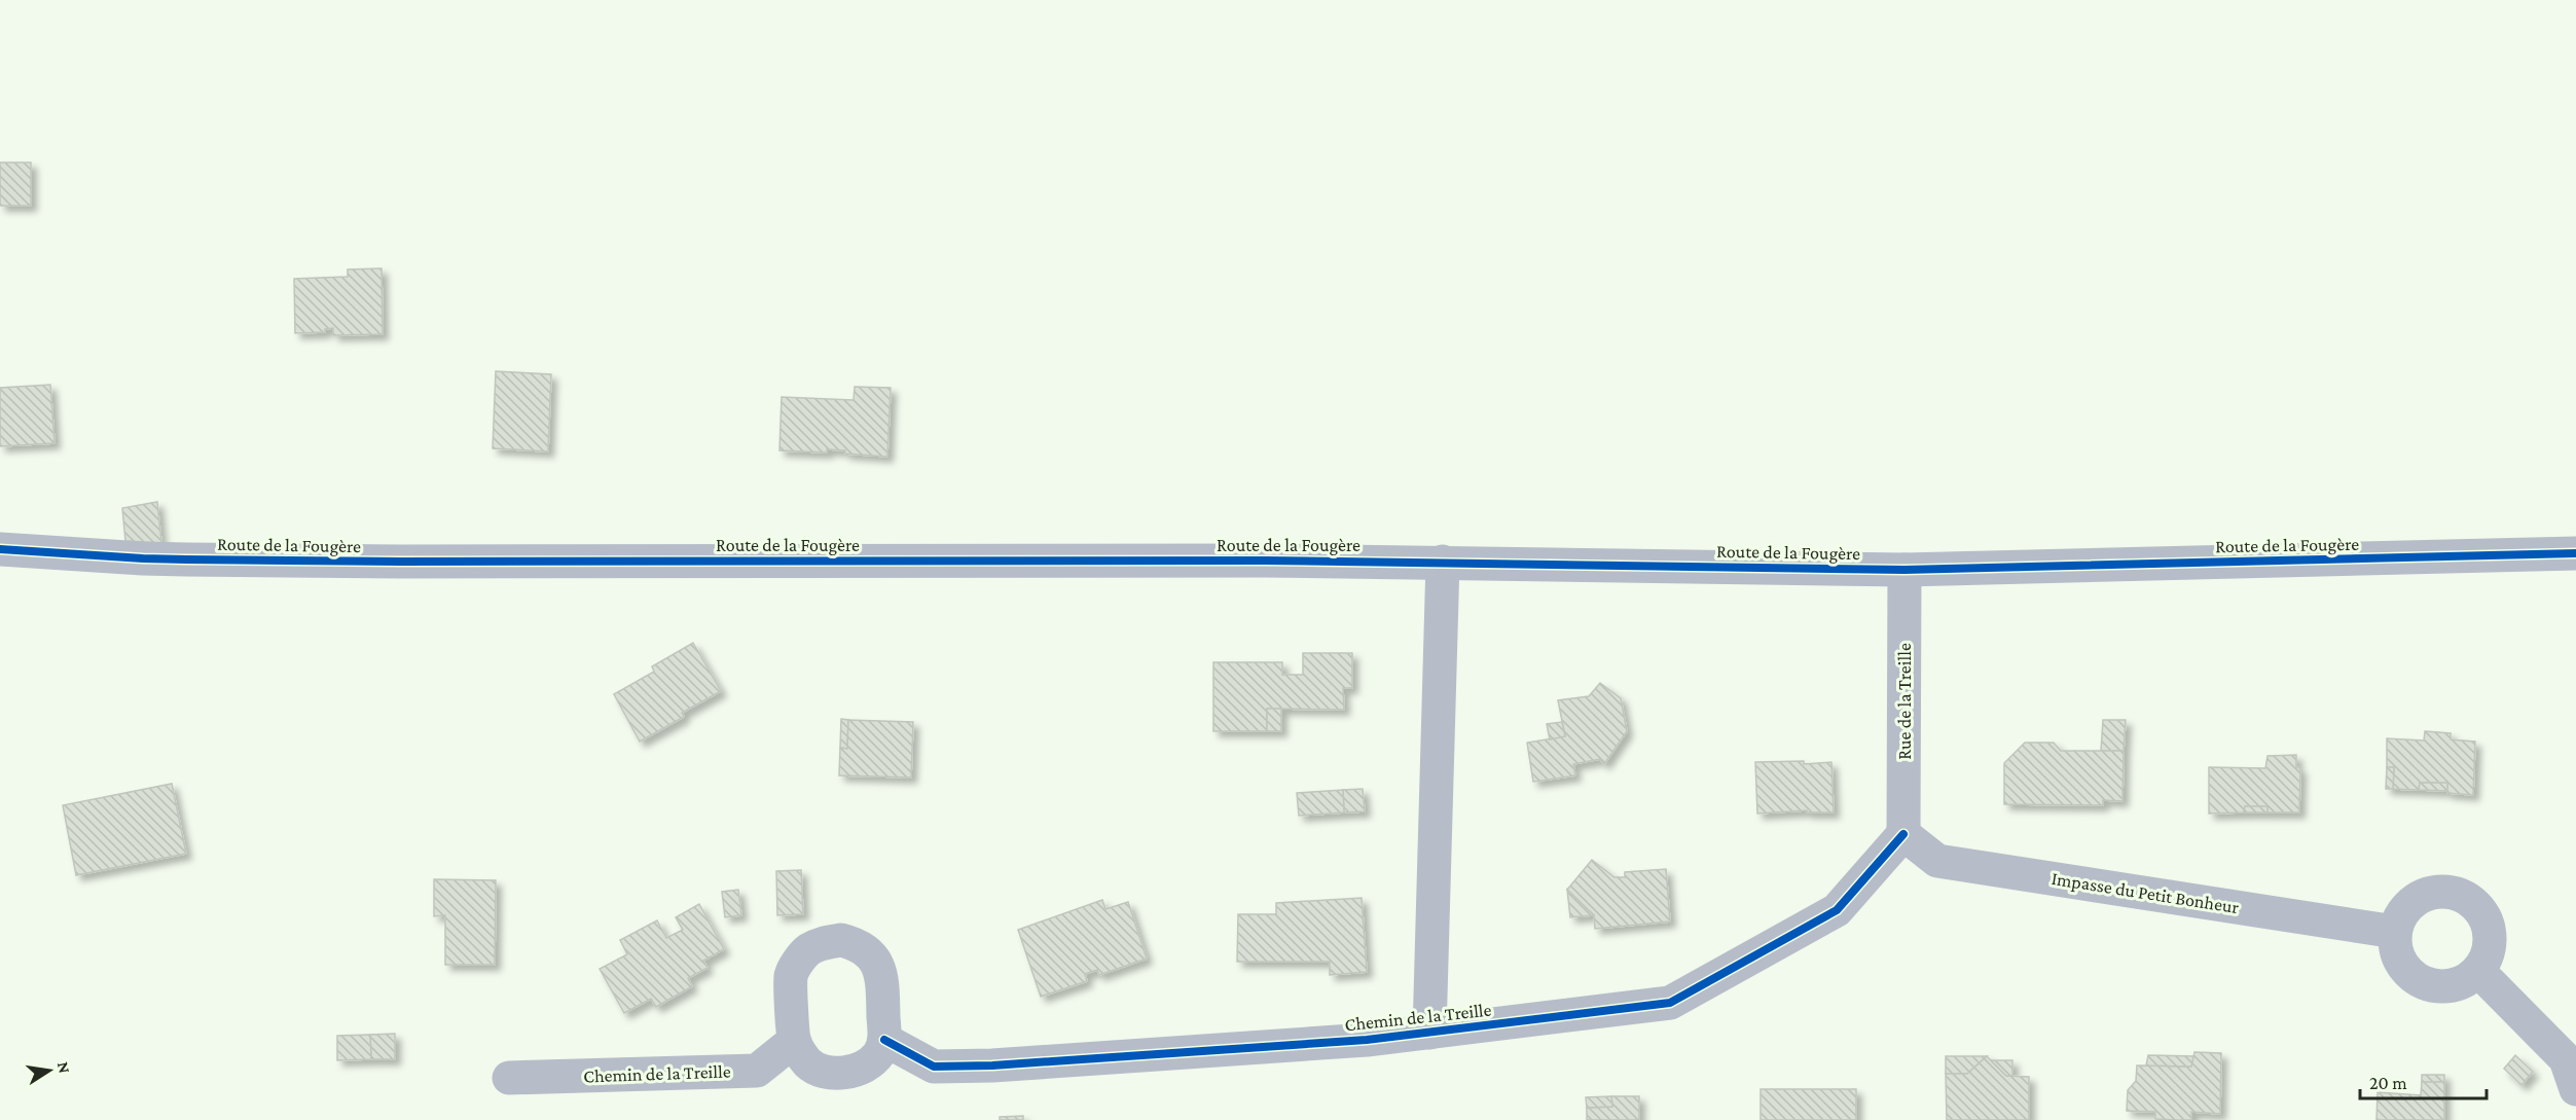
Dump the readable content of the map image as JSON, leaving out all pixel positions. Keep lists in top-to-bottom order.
{
  "streets": {
    "street": [
      "Route de la Fougère",
      "Rue de la Treille",
      "Impasse du Petit Bonheur",
      "Chemin de la Treille"
    ]
  },
  "crossings": [
    ["Route de la Fougère", "Rue de la Treille"],
    ["Route de la Fougère", "Chemin de la Treille"],
    ["Rue de la Treille", "Impasse du Petit Bonheur"],
    ["Rue de la Treille", "Chemin de la Treille"],
    ["Impasse du Petit Bonheur", "Chemin de la Treille"]
  ],
  "scale_bar": "20 m",
  "north": "right"
}
